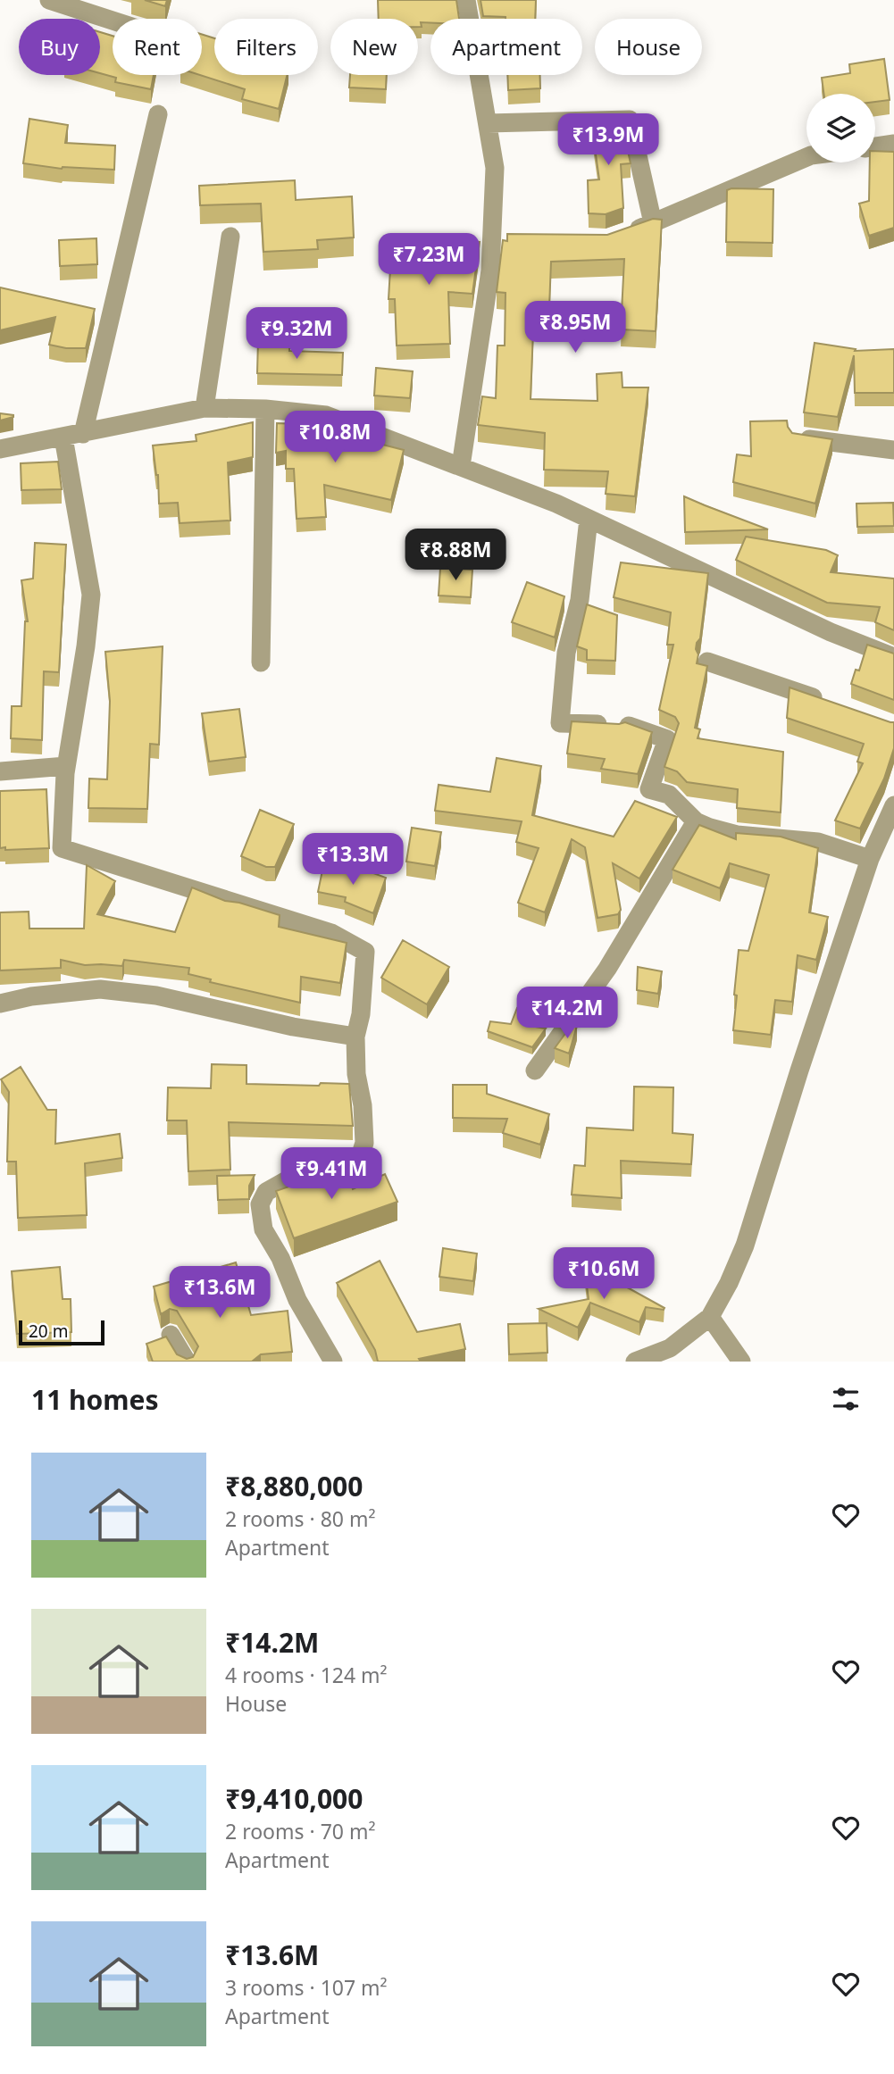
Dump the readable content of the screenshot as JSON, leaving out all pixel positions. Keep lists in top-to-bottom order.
{
  "scale_bar": "20 m",
  "page": {
    "chip": [
      "Buy",
      "Rent",
      "Filters",
      "New",
      "Apartment",
      "House"
    ],
    "price": [
      "₹13.9M",
      "₹7.23M",
      "₹8.95M",
      "₹9.32M",
      "₹10.8M",
      "₹8.88M",
      "₹13.3M",
      "₹14.2M",
      "₹9.41M",
      "₹10.6M",
      "₹13.6M"
    ],
    "scale": "20 m",
    "heading": "11 homes",
    "list": [
      {
        "name": "₹8,880,000",
        "note": "2 rooms · 80 m² · Apartment"
      },
      {
        "name": "₹14.2M",
        "note": "4 rooms · 124 m² · House"
      },
      {
        "name": "₹9,410,000",
        "note": "2 rooms · 70 m² · Apartment"
      },
      {
        "name": "₹13.6M",
        "note": "3 rooms · 107 m² · Apartment"
      }
    ]
  }
}
